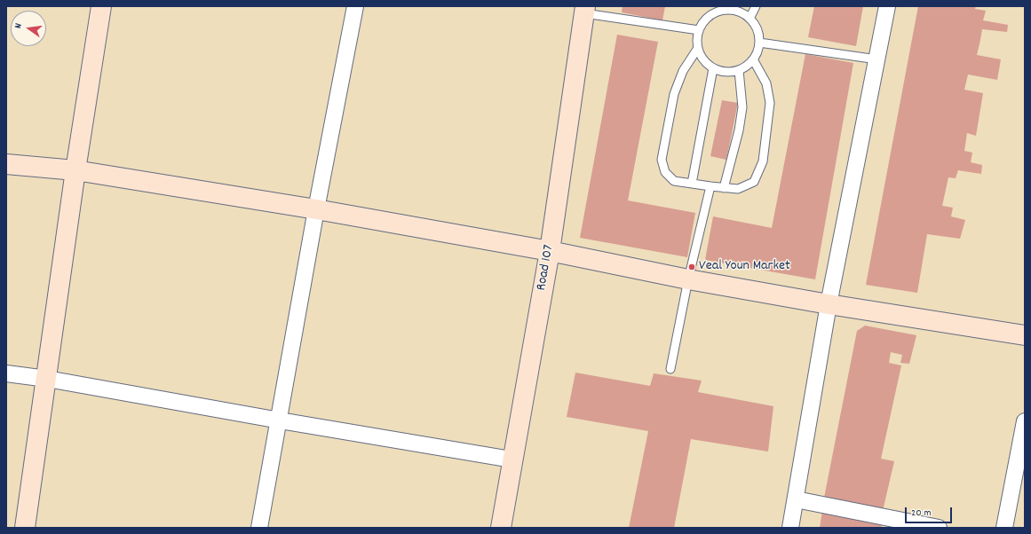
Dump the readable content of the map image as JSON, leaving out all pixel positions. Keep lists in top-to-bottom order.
{
  "streets": {
    "street": ["Road 107"]
  },
  "places": ["Veal Youn Market"],
  "scale_bar": "20 m",
  "north": "left"
}
